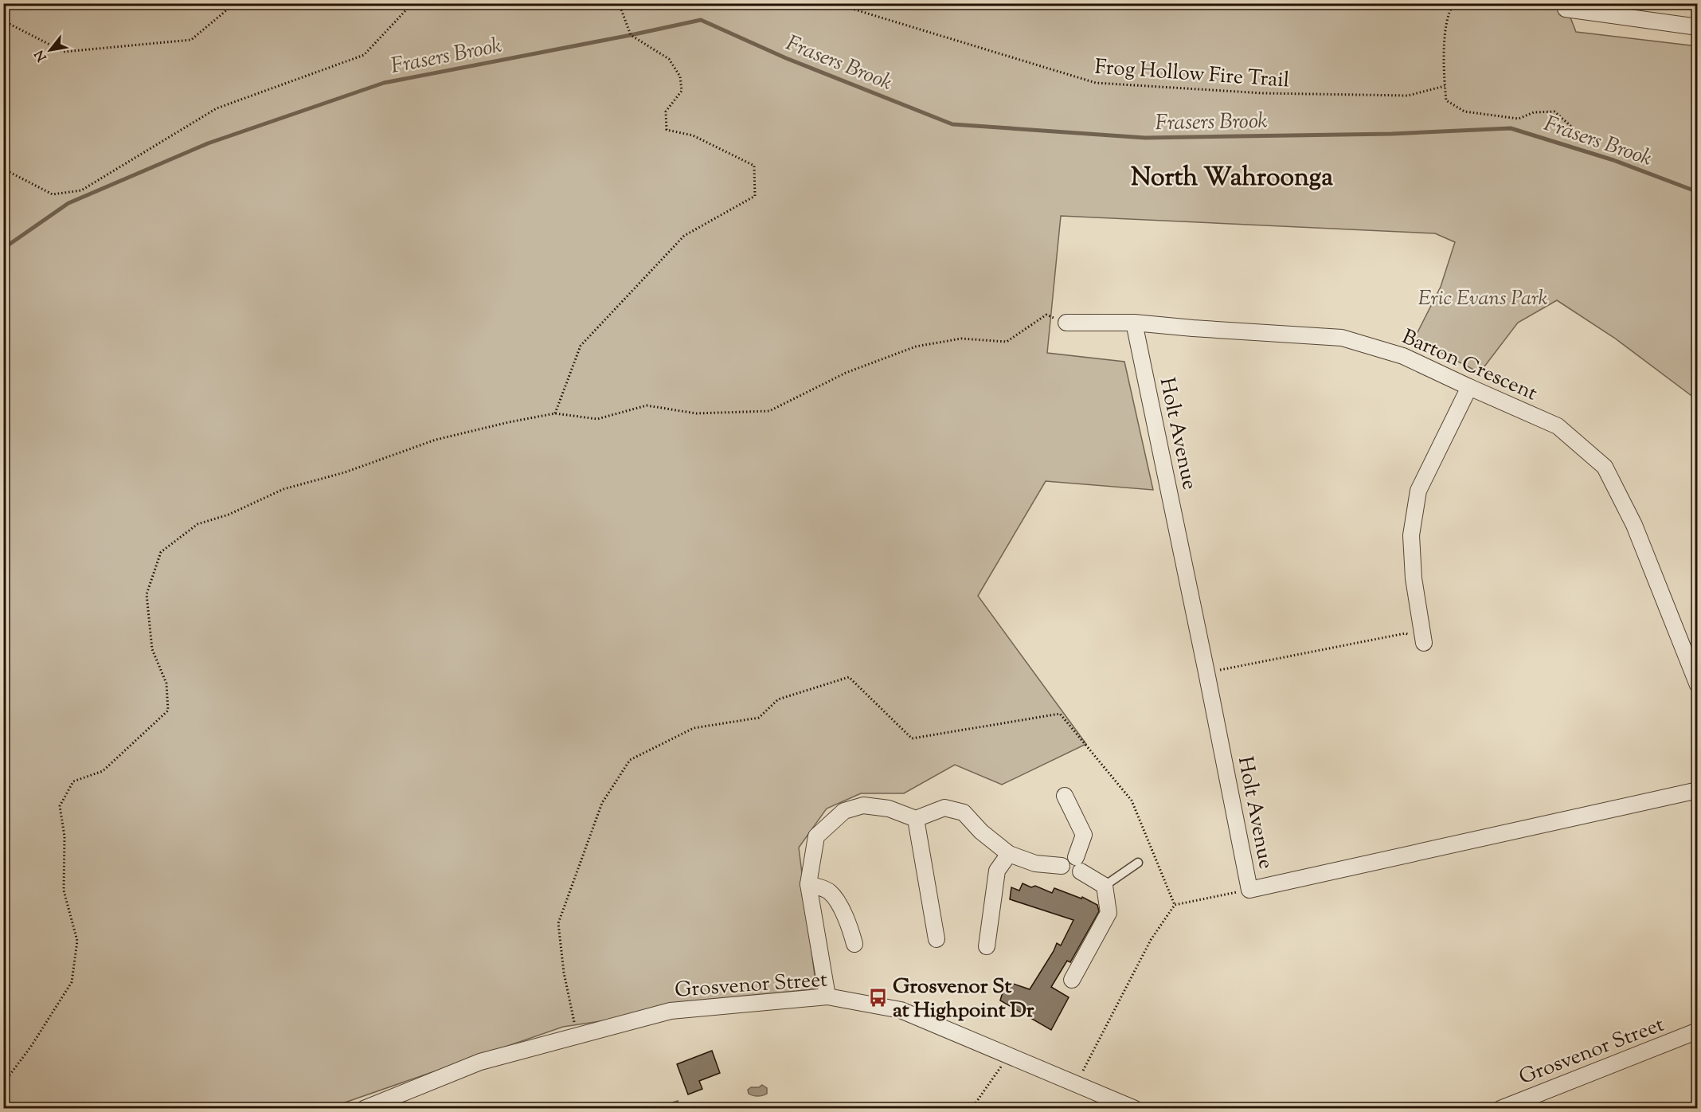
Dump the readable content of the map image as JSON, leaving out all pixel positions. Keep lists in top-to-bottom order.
{
  "streets": {
    "street": ["Barton Crescent", "Holt Avenue", "Grosvenor Street"],
    "path": ["Frog Hollow Fire Trail"]
  },
  "crossings": [
    ["Barton Crescent", "Holt Avenue"]
  ],
  "districts": ["North Wahroonga"],
  "water": ["Frasers Brook"],
  "parks": ["Eric Evans Park"],
  "places": {
    "bus stop": ["Grosvenor St at Highpoint Dr"]
  },
  "north": "bottom left"
}
